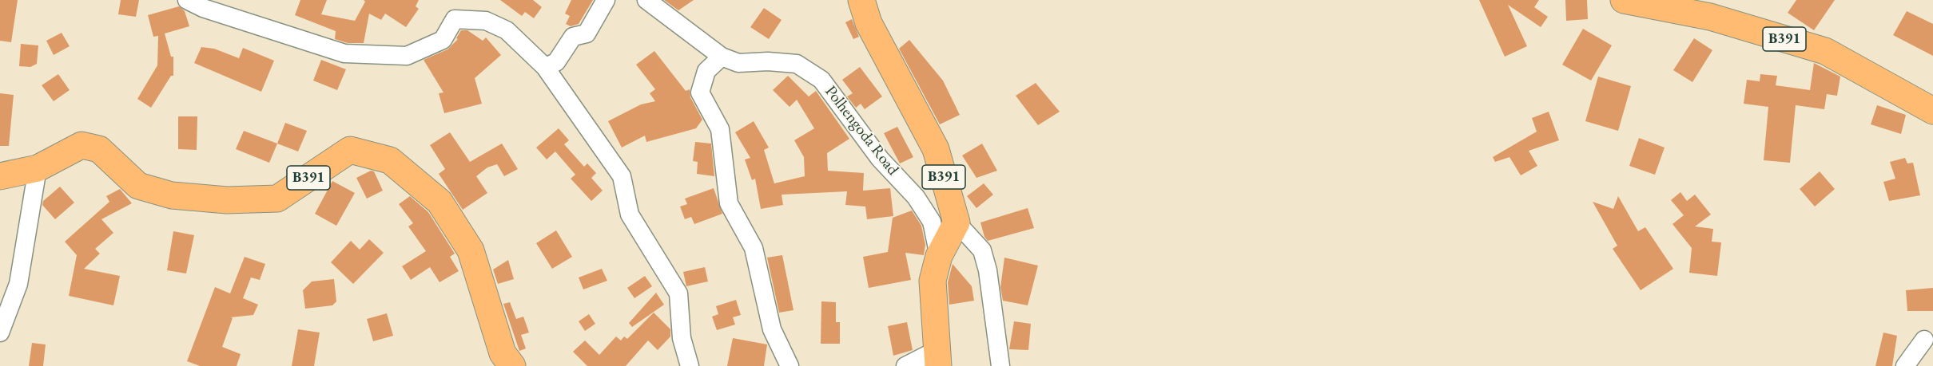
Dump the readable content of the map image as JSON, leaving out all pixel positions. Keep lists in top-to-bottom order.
{
  "streets": {
    "main road": ["B391"],
    "street": ["Polhengoda Road"]
  }
}
